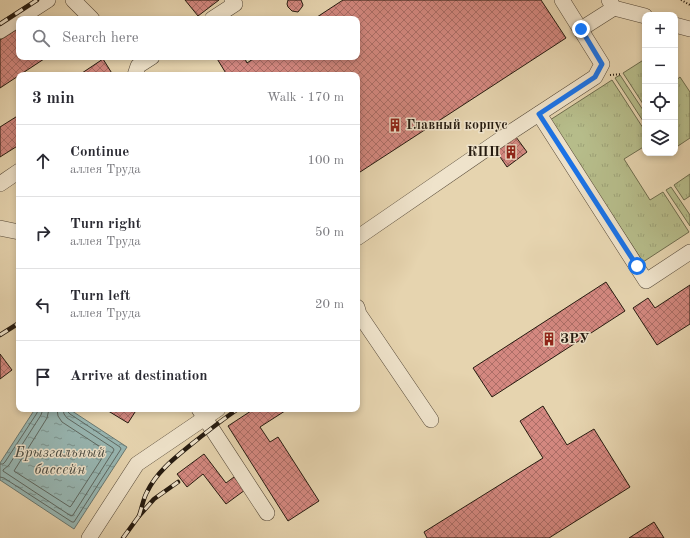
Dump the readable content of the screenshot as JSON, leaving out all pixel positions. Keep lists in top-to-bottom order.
{
  "water": ["Брызгальный бассейн"],
  "places": {
    "building": ["Главный корпус", "КПП", "ЗРУ"]
  },
  "page": {
    "map_buttons": ["+", "−"],
    "search": "Search here",
    "heading": ["3 min", "Walk · 170 m"],
    "list": [
      ["Continue", "аллея Труда", "100 m"],
      ["Turn right", "аллея Труда", "50 m"],
      ["Turn left", "аллея Труда", "20 m"],
      "Arrive at destination"
    ]
  }
}
